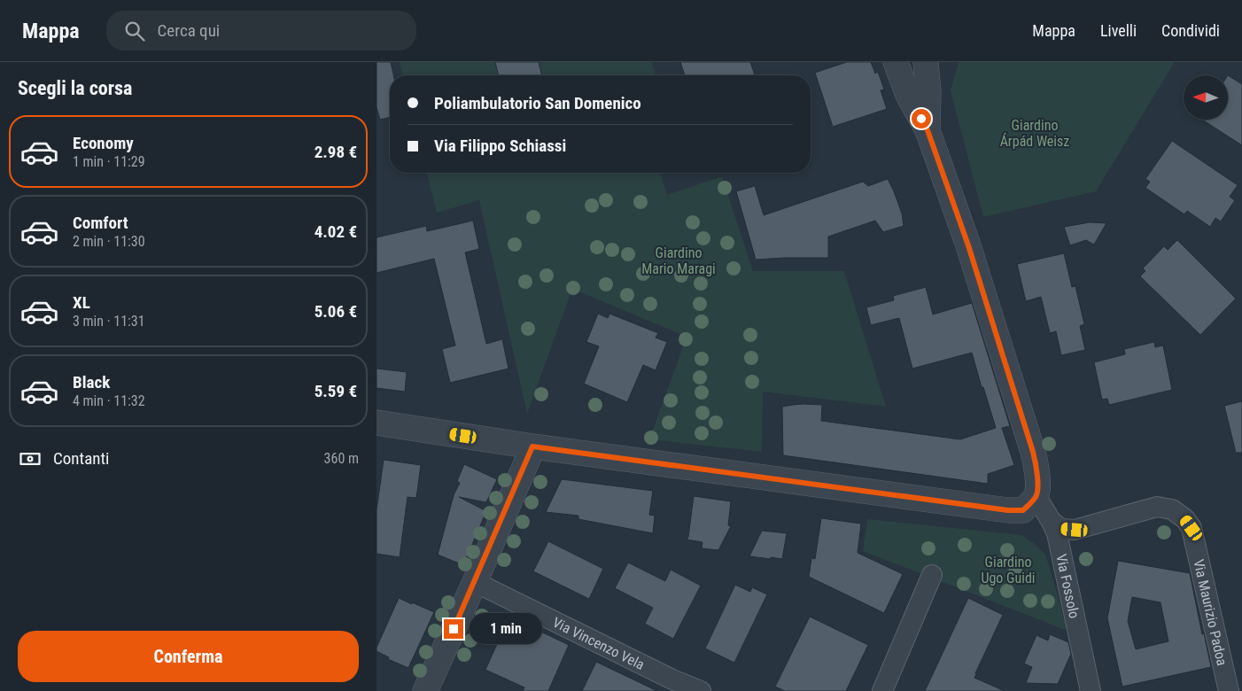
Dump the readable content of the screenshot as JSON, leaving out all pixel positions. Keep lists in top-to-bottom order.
{
  "streets": {
    "street": ["Via Fossolo", "Via Maurizio Padoa", "Via Vincenzo Vela"]
  },
  "crossings": [
    ["Via Fossolo", "Via Maurizio Padoa"]
  ],
  "parks": ["Giardino Árpád Weisz", "Giardino Mario Maragi", "Giardino Ugo Guidi"],
  "north": "left",
  "page": {
    "header": "Mappa",
    "search": "Cerca qui",
    "nav": ["Mappa", "Livelli", "Condividi"],
    "heading": "Scegli la corsa",
    "banner": ["Poliambulatorio San Domenico", "Via Filippo Schiassi"],
    "list": [
      {
        "name": "Economy",
        "note": "1 min · 11:29",
        "value": "2.98 €"
      },
      {
        "name": "Comfort",
        "note": "2 min · 11:30",
        "value": "4.02 €"
      },
      {
        "name": "XL",
        "note": "3 min · 11:31",
        "value": "5.06 €"
      },
      {
        "name": "Black",
        "note": "4 min · 11:32",
        "value": "5.59 €"
      }
    ],
    "pay": ["Contanti", "360 m"],
    "bubble": "1 min",
    "buttons": "Conferma"
  }
}
